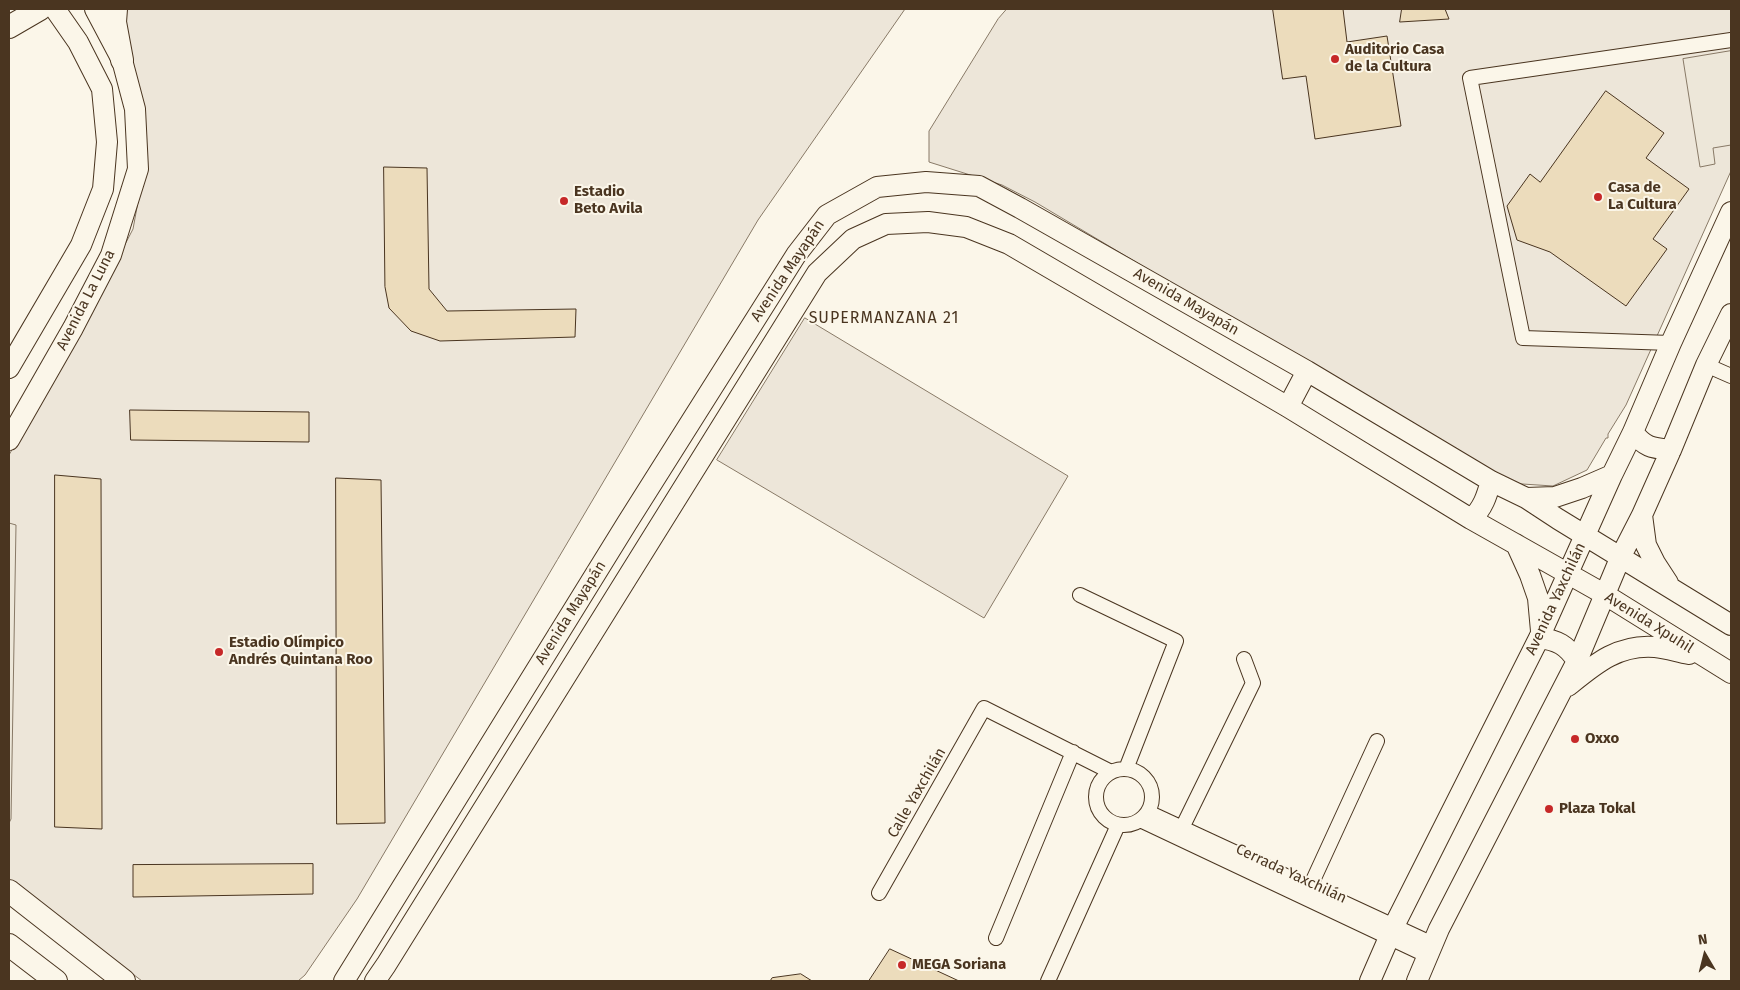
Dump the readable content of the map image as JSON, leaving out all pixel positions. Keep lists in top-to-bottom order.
{
  "streets": {
    "street": [
      "Avenida Mayapán",
      "Avenida La Luna",
      "Avenida Yaxchilán",
      "Avenida Xpuhil",
      "Calle Yaxchilán",
      "Cerrada Yaxchilán"
    ]
  },
  "crossings": [
    ["Avenida Mayapán", "Avenida Yaxchilán"],
    ["Avenida Mayapán", "Avenida Xpuhil"],
    ["Avenida Yaxchilán", "Avenida Xpuhil"],
    ["Avenida Yaxchilán", "Cerrada Yaxchilán"]
  ],
  "districts": ["SUPERMANZANA 21"],
  "places": [
    "Auditorio Casa de la Cultura",
    "Casa de La Cultura",
    "Estadio Beto Avila",
    "Estadio Olímpico Andrés Quintana Roo",
    "Oxxo",
    "Plaza Tokal",
    "MEGA Soriana"
  ],
  "north": "top"
}
